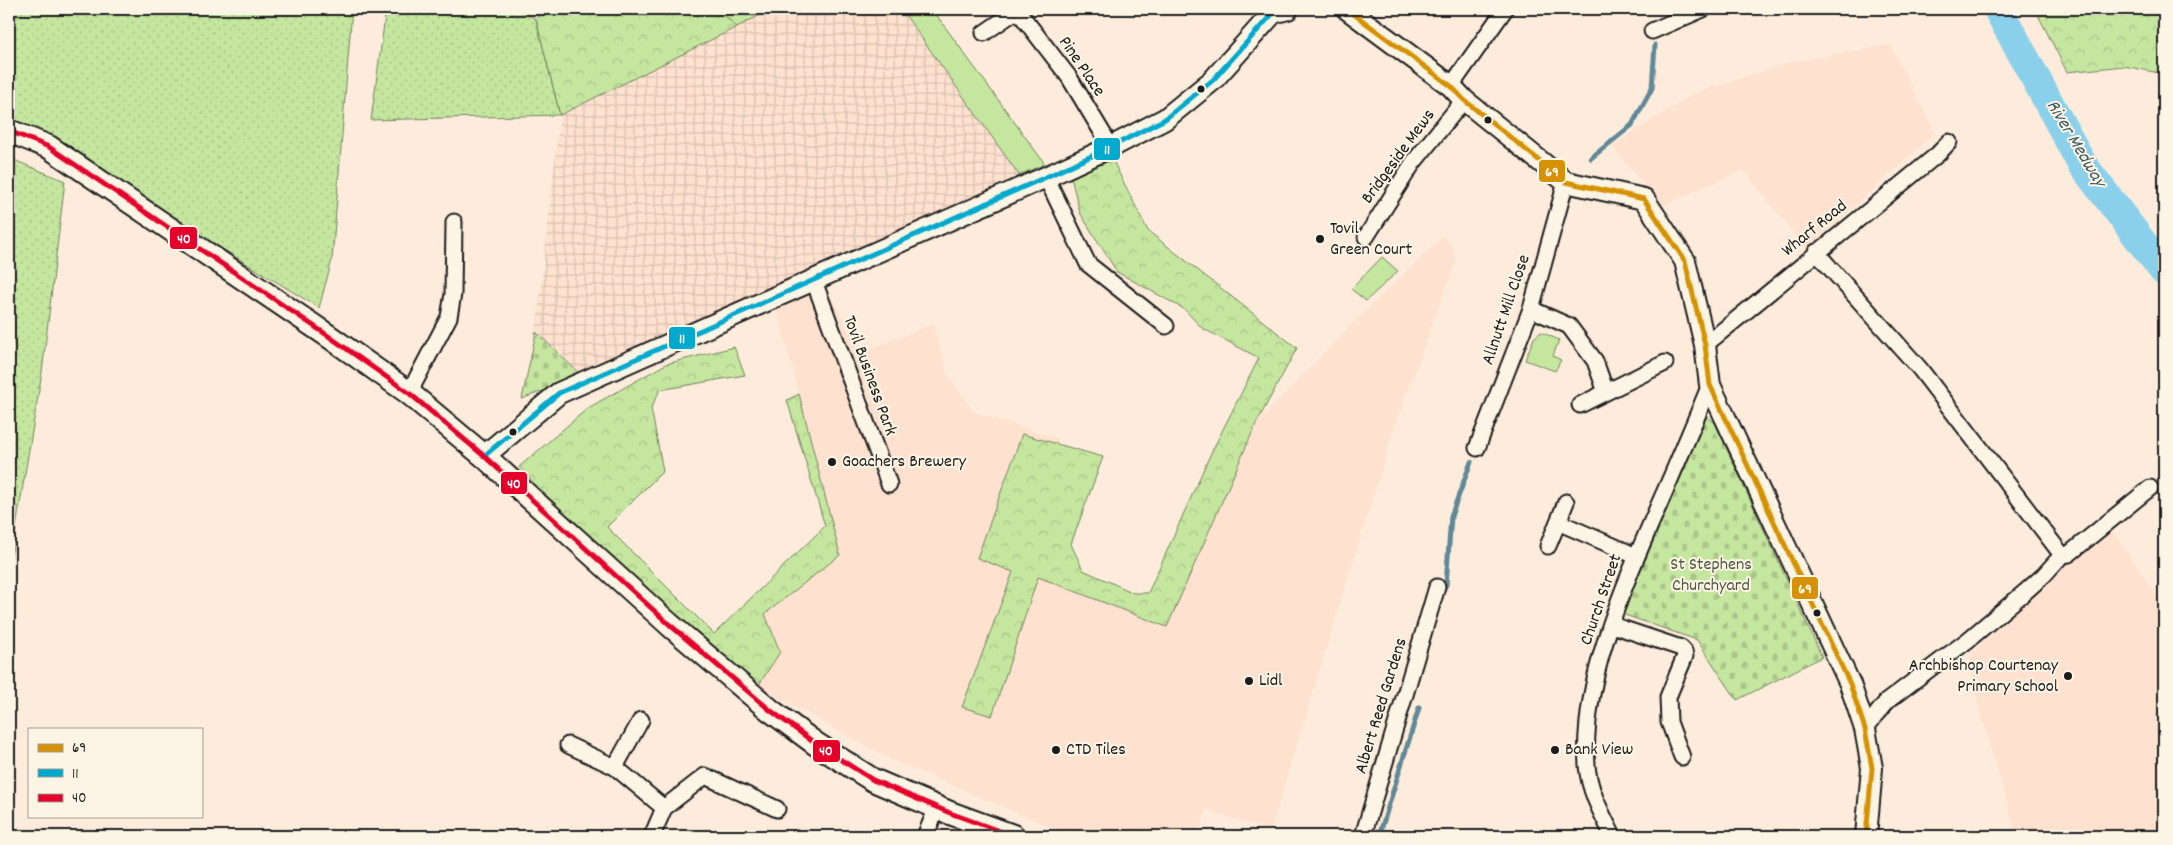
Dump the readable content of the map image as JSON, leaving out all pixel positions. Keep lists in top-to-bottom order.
{
  "streets": {
    "street": [
      "Pine Place",
      "Bridgeside Mews",
      "Wharf Road",
      "Allnutt Mill Close",
      "Tovil Business Park",
      "Church Street",
      "Albert Reed Gardens"
    ]
  },
  "water": ["River Medway"],
  "parks": ["St Stephens Churchyard"],
  "places": [
    "Tovil Green Court",
    "Goachers Brewery",
    "Archbishop Courtenay Primary School",
    "Lidl",
    "CTD Tiles",
    "Bank View"
  ],
  "lines": ["transit line 69", "transit line 11", "transit line 40"],
  "legend": ["69", "11", "40"]
}
